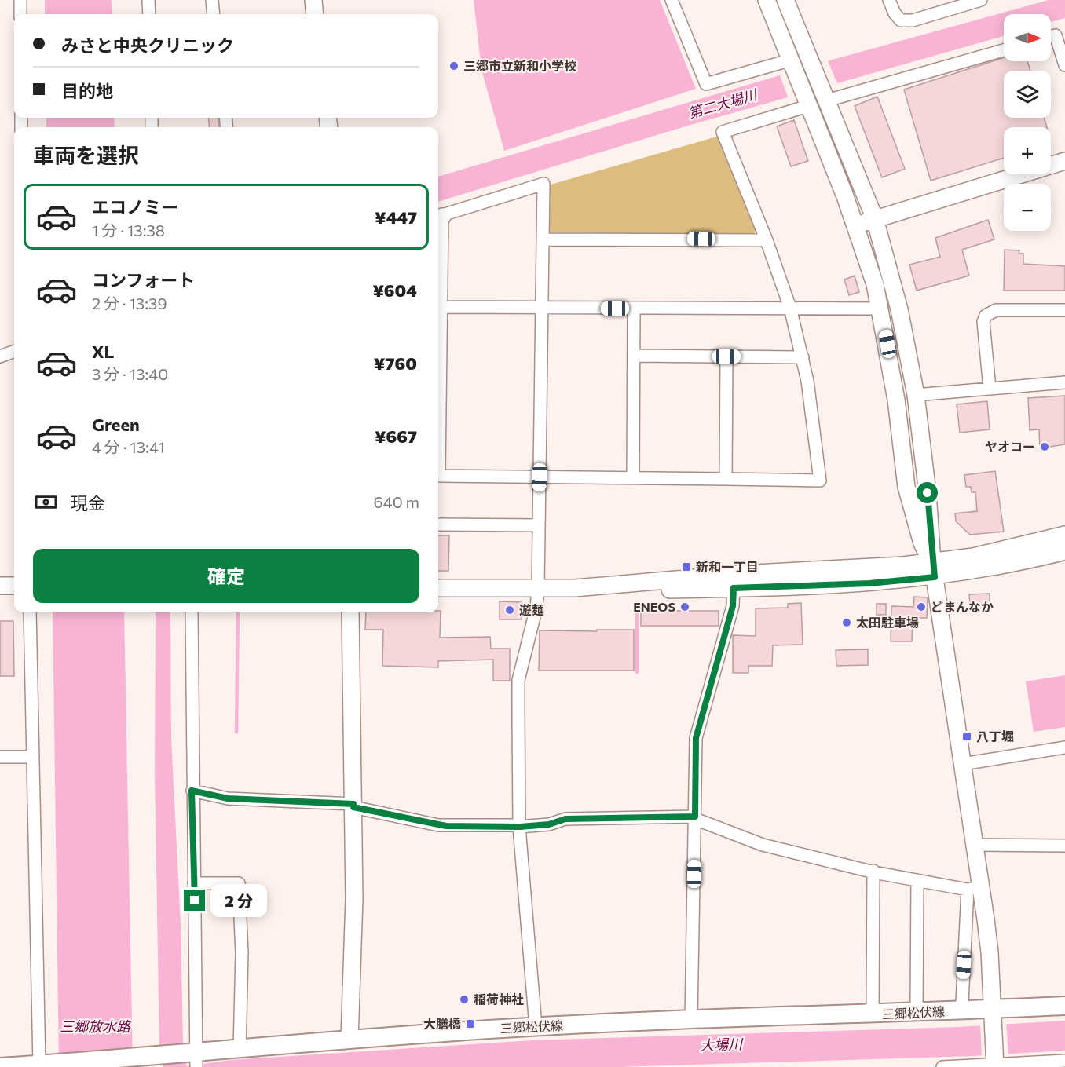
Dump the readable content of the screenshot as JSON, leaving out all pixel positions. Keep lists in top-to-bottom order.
{
  "streets": {
    "main road": ["三郷松伏線"]
  },
  "water": ["第二大場川", "三郷放水路", "大場川"],
  "places": {
    "other": [
      "三郷市立新和小学校",
      "ヤオコー",
      "ENEOS",
      "どまんなか",
      "遊麺",
      "太田駐車場",
      "稲荷神社"
    ],
    "transit": ["新和一丁目", "八丁堀", "大膳橋"]
  },
  "north": "right",
  "page": {
    "map_buttons": ["+", "−"],
    "banner": ["みさと中央クリニック", "目的地"],
    "heading": "車両を選択",
    "list": [
      {
        "name": "エコノミー",
        "note": "1 分 · 13:38",
        "value": "¥447"
      },
      {
        "name": "コンフォート",
        "note": "2 分 · 13:39",
        "value": "¥604"
      },
      {
        "name": "XL",
        "note": "3 分 · 13:40",
        "value": "¥760"
      },
      {
        "name": "Green",
        "note": "4 分 · 13:41",
        "value": "¥667"
      }
    ],
    "pay": ["現金", "640 m"],
    "buttons": "確定",
    "bubble": "2 分"
  }
}
